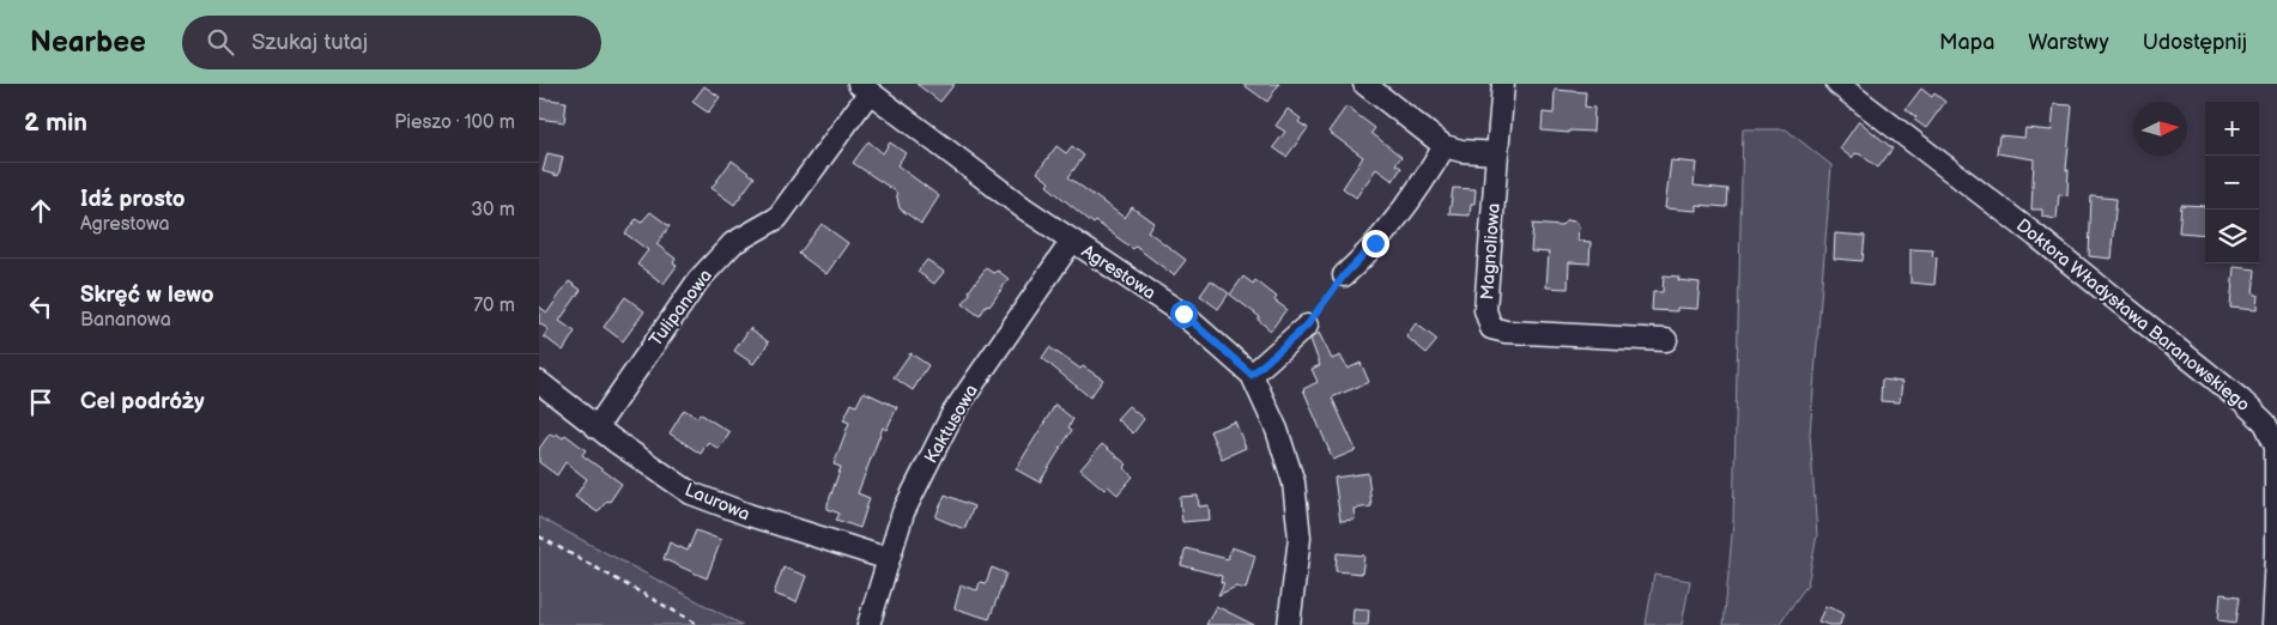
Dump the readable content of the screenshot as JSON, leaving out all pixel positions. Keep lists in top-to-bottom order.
{
  "streets": {
    "street": [
      "Magnoliowa",
      "Agrestowa",
      "Tulipanowa",
      "Doktora Władysława Baranowskiego",
      "Kaktusowa",
      "Laurowa"
    ]
  },
  "crossings": [
    ["Agrestowa", "Tulipanowa"],
    ["Agrestowa", "Kaktusowa"],
    ["Tulipanowa", "Laurowa"],
    ["Kaktusowa", "Laurowa"]
  ],
  "north": "right",
  "page": {
    "header": "Nearbee",
    "search": "Szukaj tutaj",
    "nav": ["Mapa", "Warstwy", "Udostępnij"],
    "heading": ["2 min", "Pieszo · 100 m"],
    "map_buttons": ["+", "−"],
    "list": [
      ["Idź prosto", "Agrestowa", "30 m"],
      ["Skręć w lewo", "Bananowa", "70 m"],
      "Cel podróży"
    ]
  }
}
